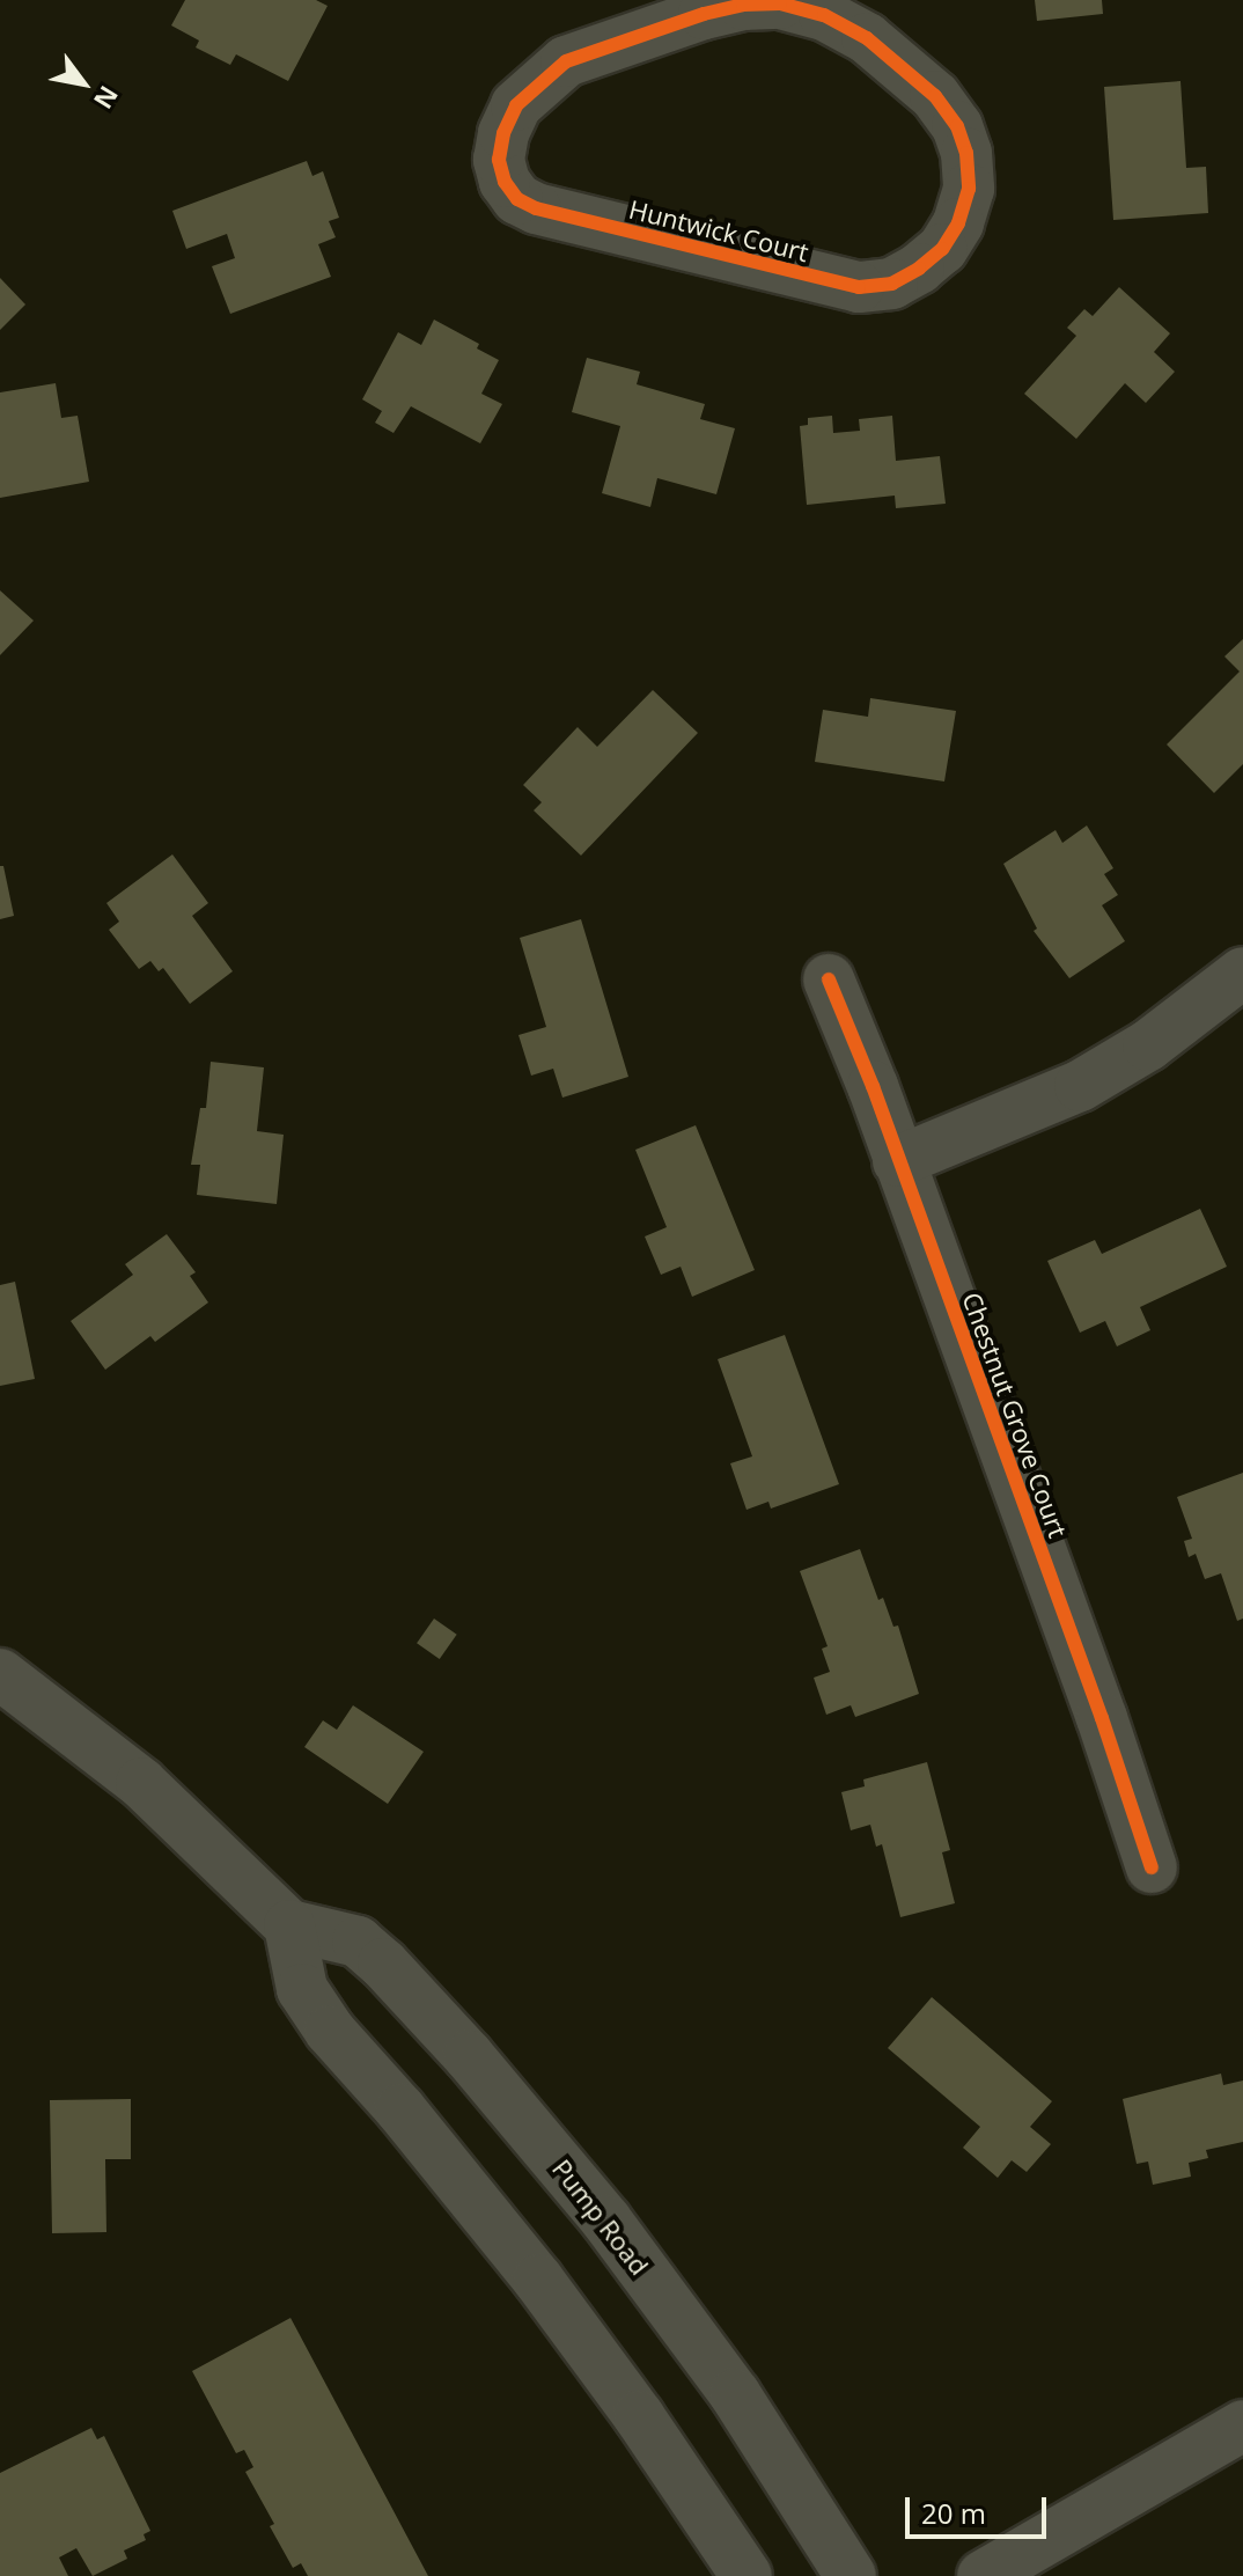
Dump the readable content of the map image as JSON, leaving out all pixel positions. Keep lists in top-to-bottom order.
{
  "streets": {
    "street": ["Huntwick Court", "Chestnut Grove Court", "Pump Road"]
  },
  "scale_bar": "20 m",
  "north": "bottom right"
}
